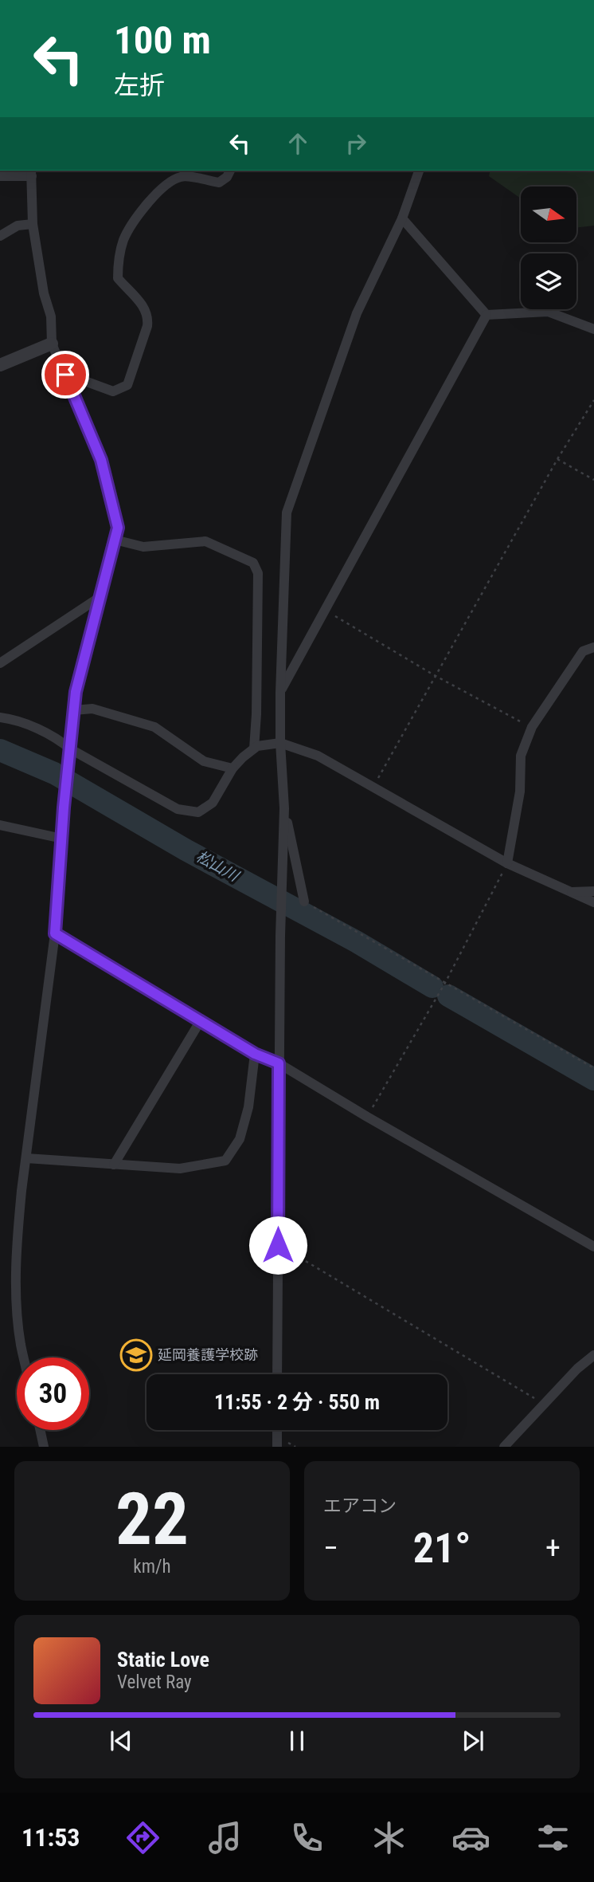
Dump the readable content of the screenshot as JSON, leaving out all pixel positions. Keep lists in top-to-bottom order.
{
  "water": ["松山川"],
  "places": {
    "school or university": ["延岡養護学校跡"]
  },
  "north": "right",
  "page": {
    "turn": ["100 m", "左折"],
    "limit": "30",
    "trip": "11:55 · 2 分 · 550 m",
    "tile": [
      ["22", "km/h"],
      "エアコン"
    ],
    "heat": ["−", "21°", "+"],
    "song": ["Static Love", "Velvet Ray"],
    "tabs": "11:53"
  }
}
